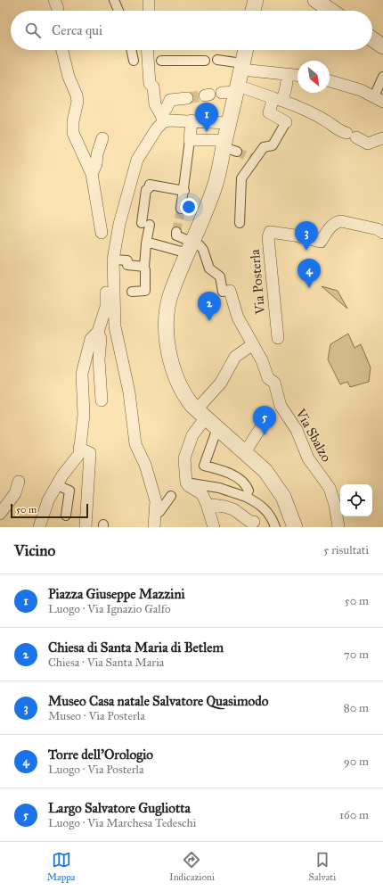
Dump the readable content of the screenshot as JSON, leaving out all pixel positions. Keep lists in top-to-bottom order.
{
  "streets": {
    "street": ["Via Posterla", "Via Sbalzo"]
  },
  "scale_bar": "50 m",
  "north": "bottom right",
  "page": {
    "search": "Cerca qui",
    "pins": [
      "1",
      "3",
      "4",
      "2",
      "5"
    ],
    "scale": "50 m",
    "heading": ["Vicino", "5 risultati"],
    "list": [
      {
        "mark": "1",
        "name": "Piazza Giuseppe Mazzini",
        "note": "Luogo · Via Ignazio Galfo",
        "value": "50 m"
      },
      {
        "mark": "2",
        "name": "Chiesa di Santa Maria di Betlem",
        "note": "Chiesa · Via Santa Maria",
        "value": "70 m"
      },
      {
        "mark": "3",
        "name": "Museo Casa natale Salvatore Quasimodo",
        "note": "Museo · Via Posterla",
        "value": "80 m"
      },
      {
        "mark": "4",
        "name": "Torre dell'Orologio",
        "note": "Luogo · Via Posterla",
        "value": "90 m"
      },
      {
        "mark": "5",
        "name": "Largo Salvatore Gugliotta",
        "note": "Luogo · Via Marchesa Tedeschi",
        "value": "160 m"
      }
    ],
    "nav": ["Mappa", "Indicazioni", "Salvati"]
  }
}
